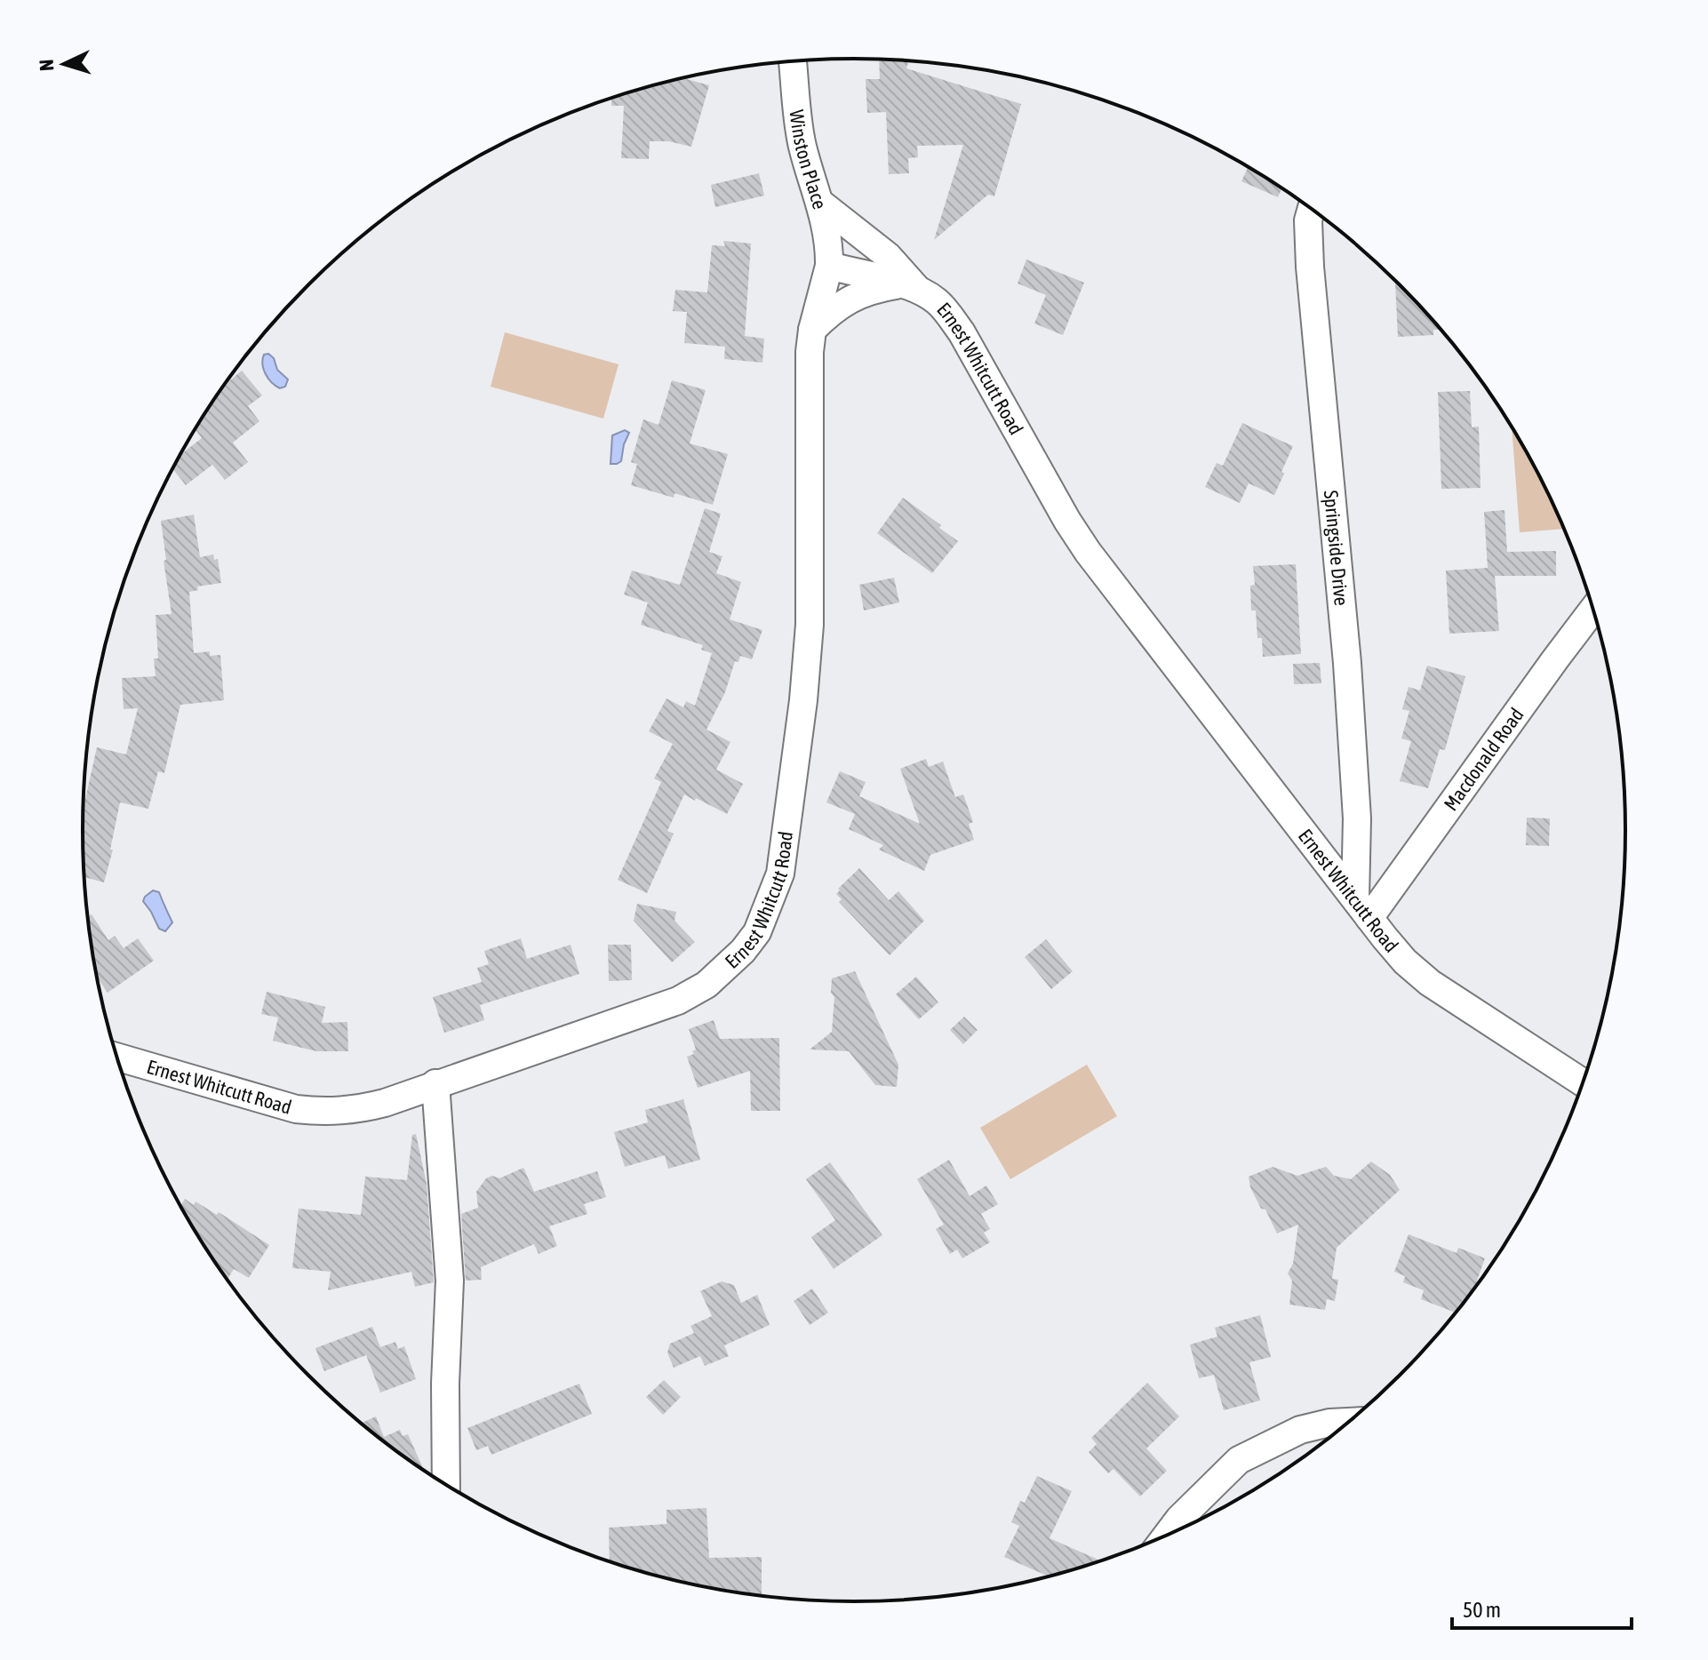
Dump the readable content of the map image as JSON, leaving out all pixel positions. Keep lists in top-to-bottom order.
{
  "streets": {
    "street": [
      "Winston Place",
      "Ernest Whitcutt Road",
      "Springside Drive",
      "Macdonald Road"
    ]
  },
  "crossings": [
    ["Winston Place", "Ernest Whitcutt Road"],
    ["Ernest Whitcutt Road", "Springside Drive"],
    ["Ernest Whitcutt Road", "Macdonald Road"],
    ["Springside Drive", "Macdonald Road"]
  ],
  "scale_bar": "50 m",
  "north": "left"
}
